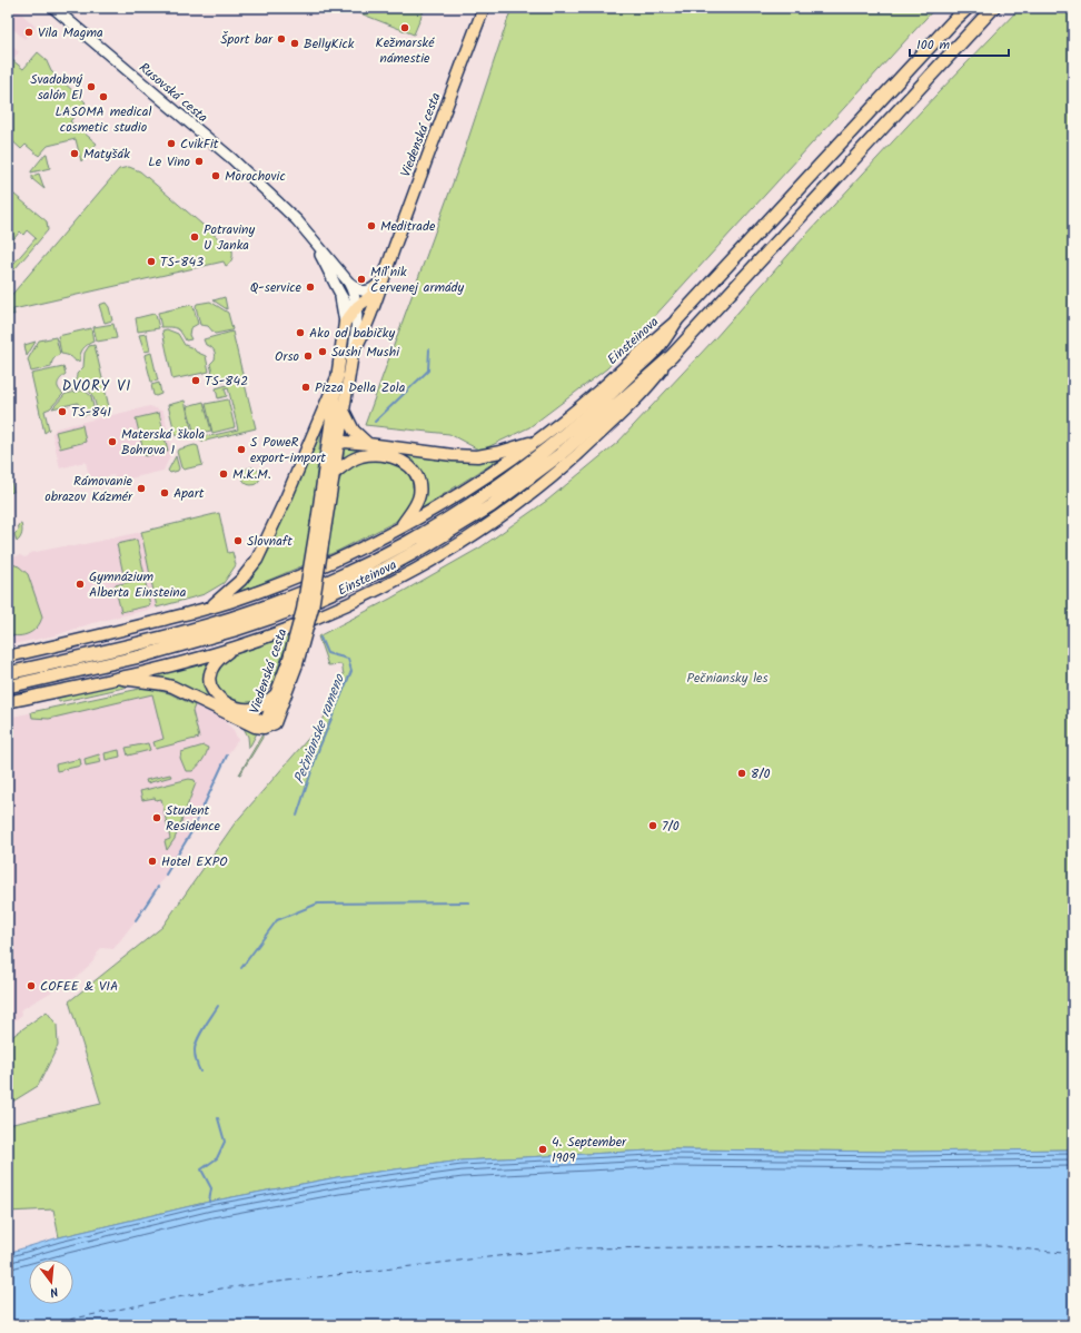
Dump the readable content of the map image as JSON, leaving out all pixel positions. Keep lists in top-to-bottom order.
{
  "streets": {
    "main road": ["Viedenská cesta", "Einsteinova"],
    "street": ["Rusovská cesta"]
  },
  "crossings": [
    ["Rusovská cesta", "Viedenská cesta"]
  ],
  "districts": ["DVORY VI"],
  "water": ["Pečnianske rameno"],
  "parks": ["Pečniansky les"],
  "places": [
    "Kežmarské námestie",
    "Vila Magma",
    "Šport bar",
    "BellyKick",
    "Svadobný salón El",
    "LASOMA medical cosmetic studio",
    "CvikFit",
    "Matyšák",
    "Le Vino",
    "Morochovic",
    "Meditrade",
    "Potraviny U Janka",
    "TS-843",
    "Míľnik Červenej armády",
    "Q-service",
    "Ako od babičky",
    "Sushi Mushi",
    "Orso",
    "TS-842",
    "Pizza Della Zola",
    "TS-841",
    "Materská škola Bohrova 1",
    "S PoweR export-import",
    "M.K.M.",
    "Rámovanie obrazov Kázmér",
    "Apart",
    "Slovnaft",
    "Gymnázium Alberta Einsteina",
    "8/0",
    "Student Residence",
    "7/0",
    "Hotel EXPO",
    "COFEE & VIA",
    "4. September 1909"
  ],
  "scale_bar": "100 m",
  "north": "bottom"
}
